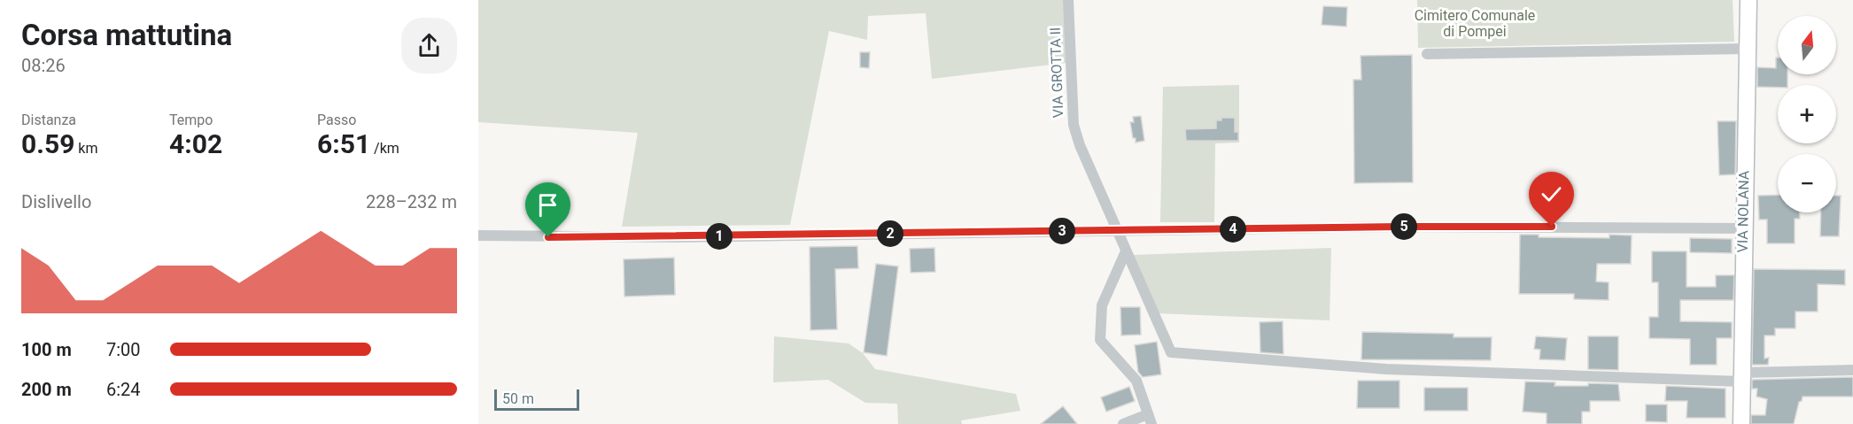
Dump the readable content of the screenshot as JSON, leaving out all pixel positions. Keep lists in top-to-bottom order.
{
  "streets": {
    "street": ["VIA GROTTA II", "VIA NOLANA"]
  },
  "crossings": [
    ["VIA GROTTA II", "VIA NOLANA"]
  ],
  "parks": ["Cimitero Comunale di Pompei"],
  "scale_bar": "50 m",
  "north": "top",
  "page": {
    "heading": ["Corsa mattutina", "08:26"],
    "map_buttons": ["+", "−"],
    "stats": [
      ["Distanza", "0.59 km"],
      ["Tempo", "4:02"],
      ["Passo", "6:51 /km"]
    ],
    "chart": ["Dislivello", "228–232 m"],
    "pins": [
      "5",
      "4",
      "3",
      "2",
      "1"
    ],
    "list": [
      {
        "name": "100 m",
        "note": "7:00"
      },
      {
        "name": "200 m",
        "note": "6:24"
      }
    ],
    "scale": "50 m"
  }
}
